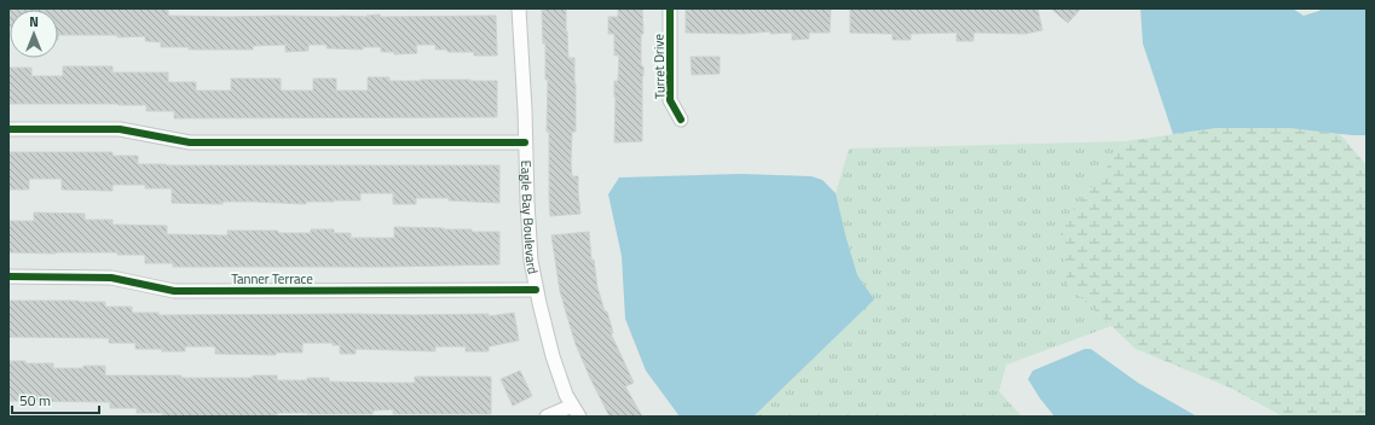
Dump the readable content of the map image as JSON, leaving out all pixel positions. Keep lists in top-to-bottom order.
{
  "streets": {
    "street": ["Turret Drive", "Eagle Bay Boulevard", "Tanner Terrace"]
  },
  "crossings": [
    ["Eagle Bay Boulevard", "Tanner Terrace"]
  ],
  "scale_bar": "50 m",
  "north": "top"
}
